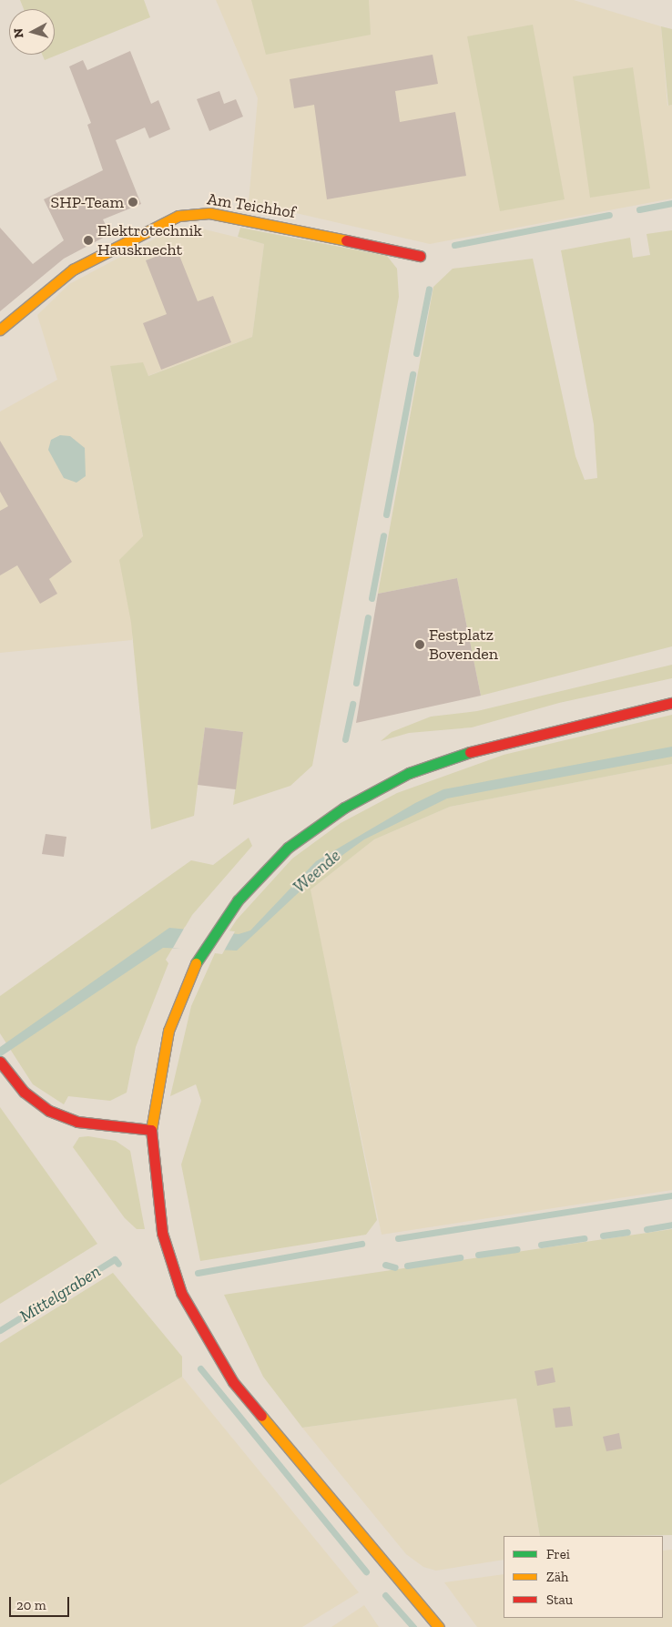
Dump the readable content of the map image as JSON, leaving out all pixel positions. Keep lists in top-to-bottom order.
{
  "streets": {
    "main road": ["Am Teichhof"]
  },
  "water": ["Weende", "Mittelgraben"],
  "places": ["SHP-Team", "Elektrotechnik Hausknecht", "Festplatz Bovenden"],
  "legend": ["Frei", "Zäh", "Stau"],
  "scale_bar": "20 m",
  "north": "left"
}
